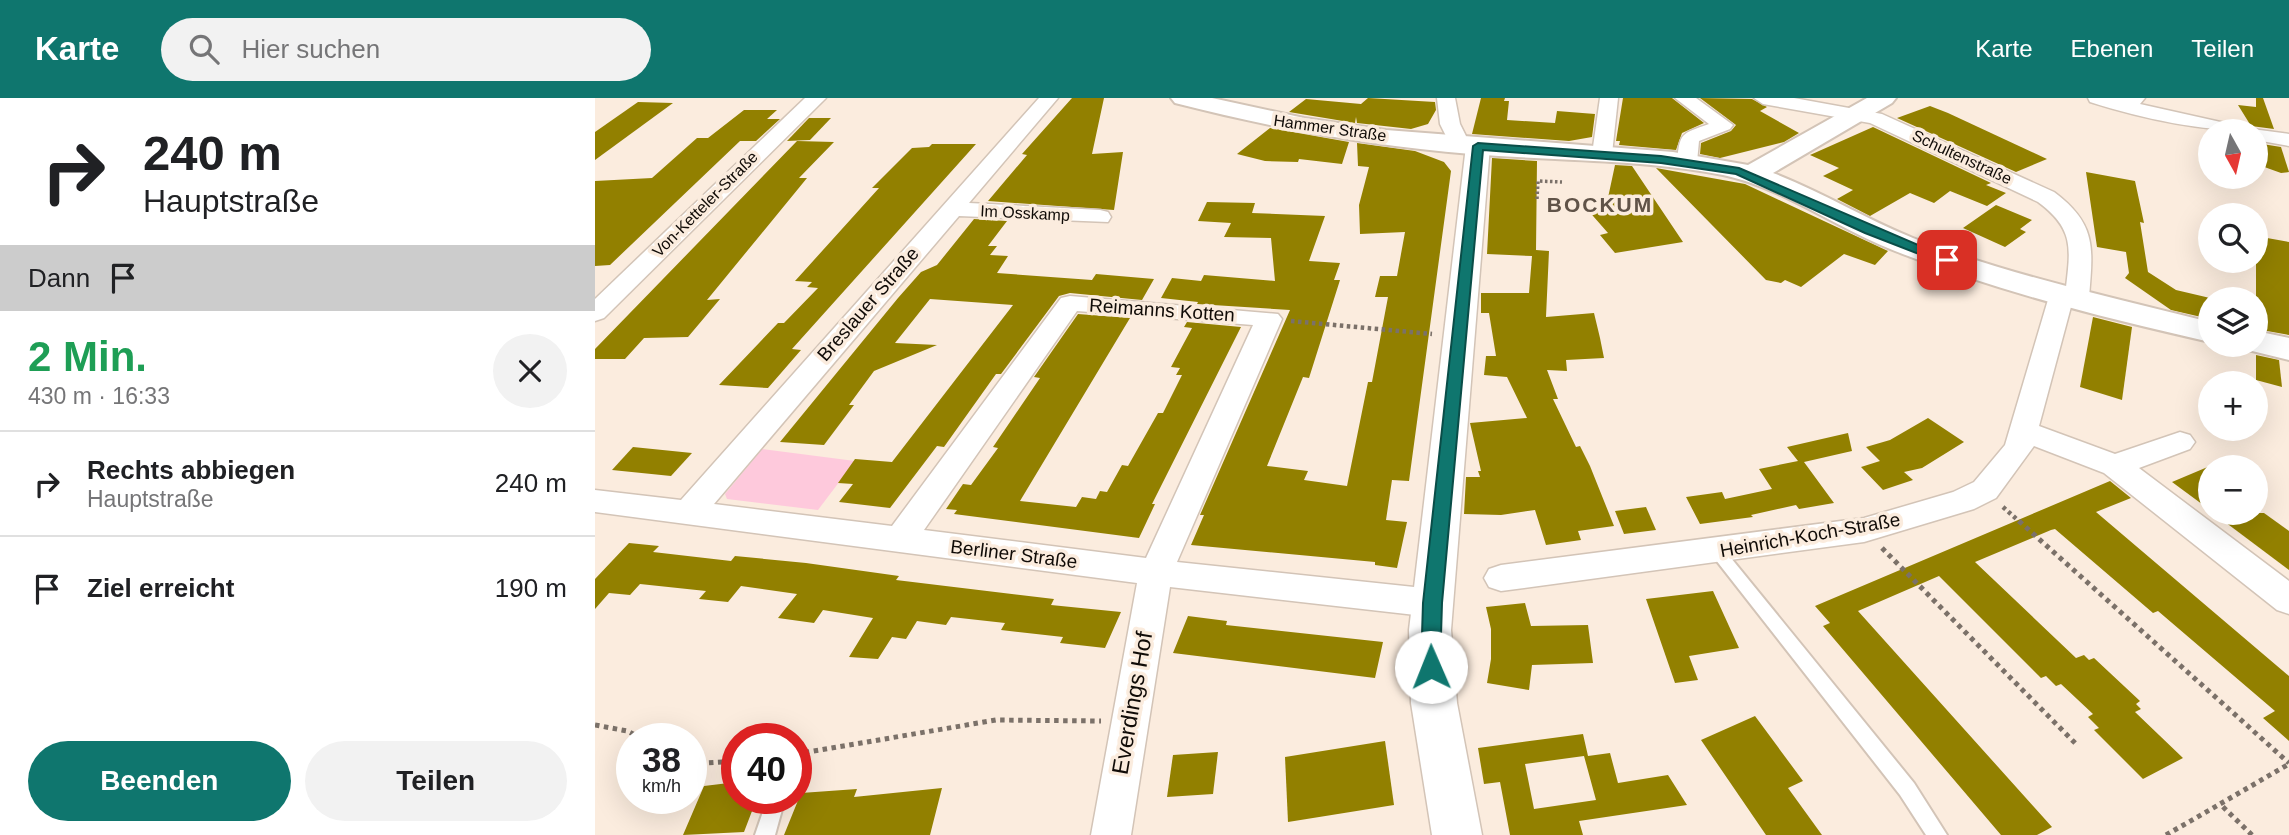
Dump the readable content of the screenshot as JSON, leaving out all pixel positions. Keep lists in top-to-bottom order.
{
  "streets": {
    "main road": ["Hammer Straße"],
    "street": [
      "Schultenstraße",
      "Von-Ketteler-Straße",
      "Im Osskamp",
      "Breslauer Straße",
      "Reimanns Kotten",
      "Heinrich-Koch-Straße",
      "Berliner Straße",
      "Everdings Hof"
    ]
  },
  "crossings": [
    ["Hammer Straße", "Schultenstraße"],
    ["Hammer Straße", "Heinrich-Koch-Straße"],
    ["Schultenstraße", "Heinrich-Koch-Straße"],
    ["Im Osskamp", "Breslauer Straße"],
    ["Breslauer Straße", "Berliner Straße"],
    ["Reimanns Kotten", "Berliner Straße"],
    ["Reimanns Kotten", "Everdings Hof"],
    ["Berliner Straße", "Everdings Hof"]
  ],
  "districts": ["BOCKUM"],
  "north": "bottom",
  "page": {
    "header": "Karte",
    "search": "Hier suchen",
    "nav": ["Karte", "Ebenen", "Teilen"],
    "turn": ["240 m", "Hauptstraße"],
    "map_buttons": ["+", "−"],
    "then": "Dann",
    "heading": ["2 Min.", "430 m · 16:33"],
    "list": [
      {
        "name": "Rechts abbiegen",
        "note": "Hauptstraße",
        "value": "240 m"
      },
      {
        "name": "Ziel erreicht",
        "value": "190 m"
      }
    ],
    "speed": "38 km/h",
    "limit": "40",
    "buttons": ["Beenden", "Teilen"]
  }
}
